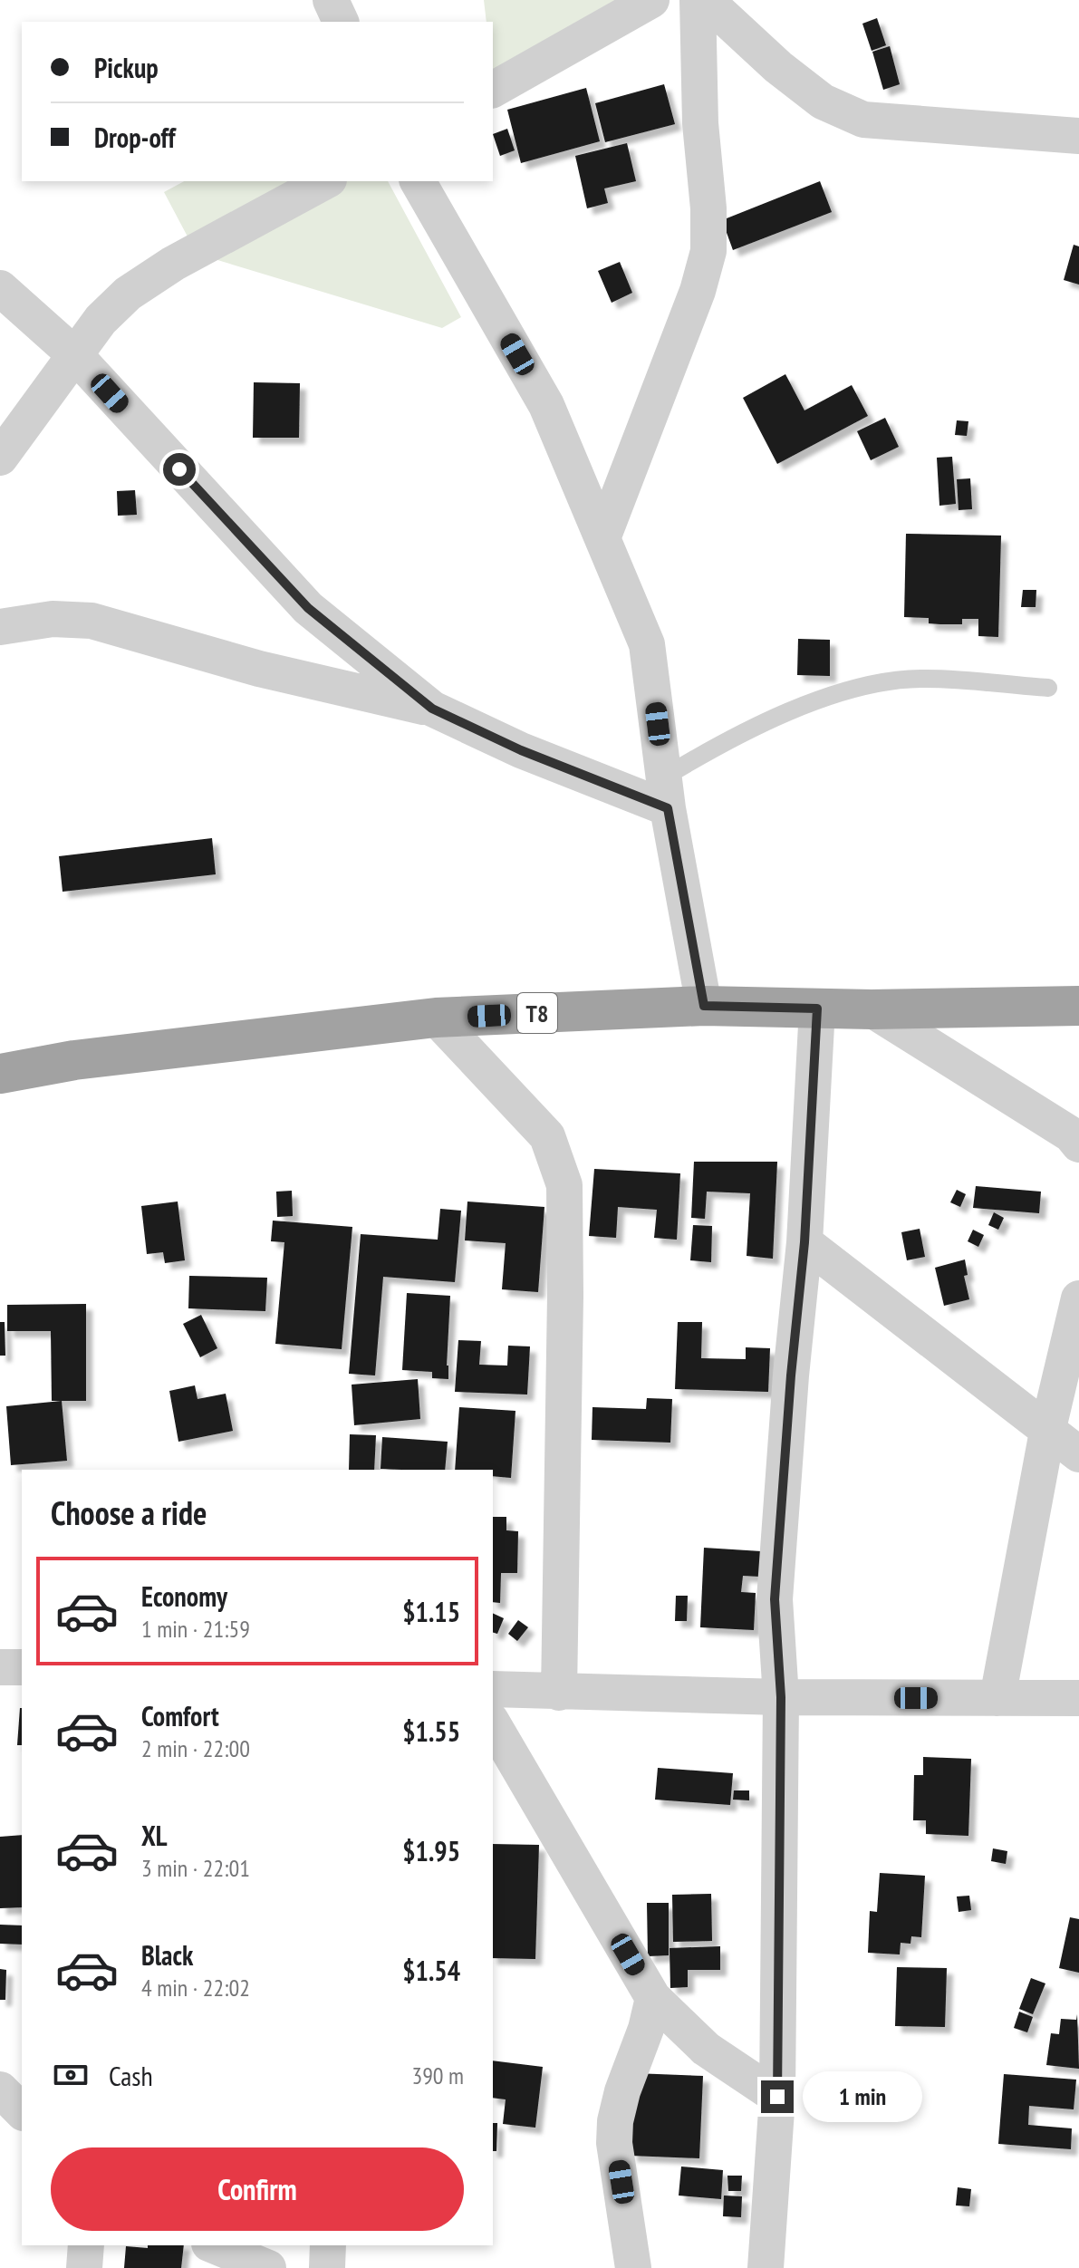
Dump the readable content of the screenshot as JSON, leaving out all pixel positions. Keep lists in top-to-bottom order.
{
  "streets": {
    "highway": ["T8"]
  },
  "page": {
    "banner": ["Pickup", "Drop-off"],
    "heading": "Choose a ride",
    "list": [
      {
        "name": "Economy",
        "note": "1 min · 21:59",
        "value": "$1.15"
      },
      {
        "name": "Comfort",
        "note": "2 min · 22:00",
        "value": "$1.55"
      },
      {
        "name": "XL",
        "note": "3 min · 22:01",
        "value": "$1.95"
      },
      {
        "name": "Black",
        "note": "4 min · 22:02",
        "value": "$1.54"
      }
    ],
    "pay": ["Cash", "390 m"],
    "bubble": "1 min",
    "buttons": "Confirm"
  }
}
